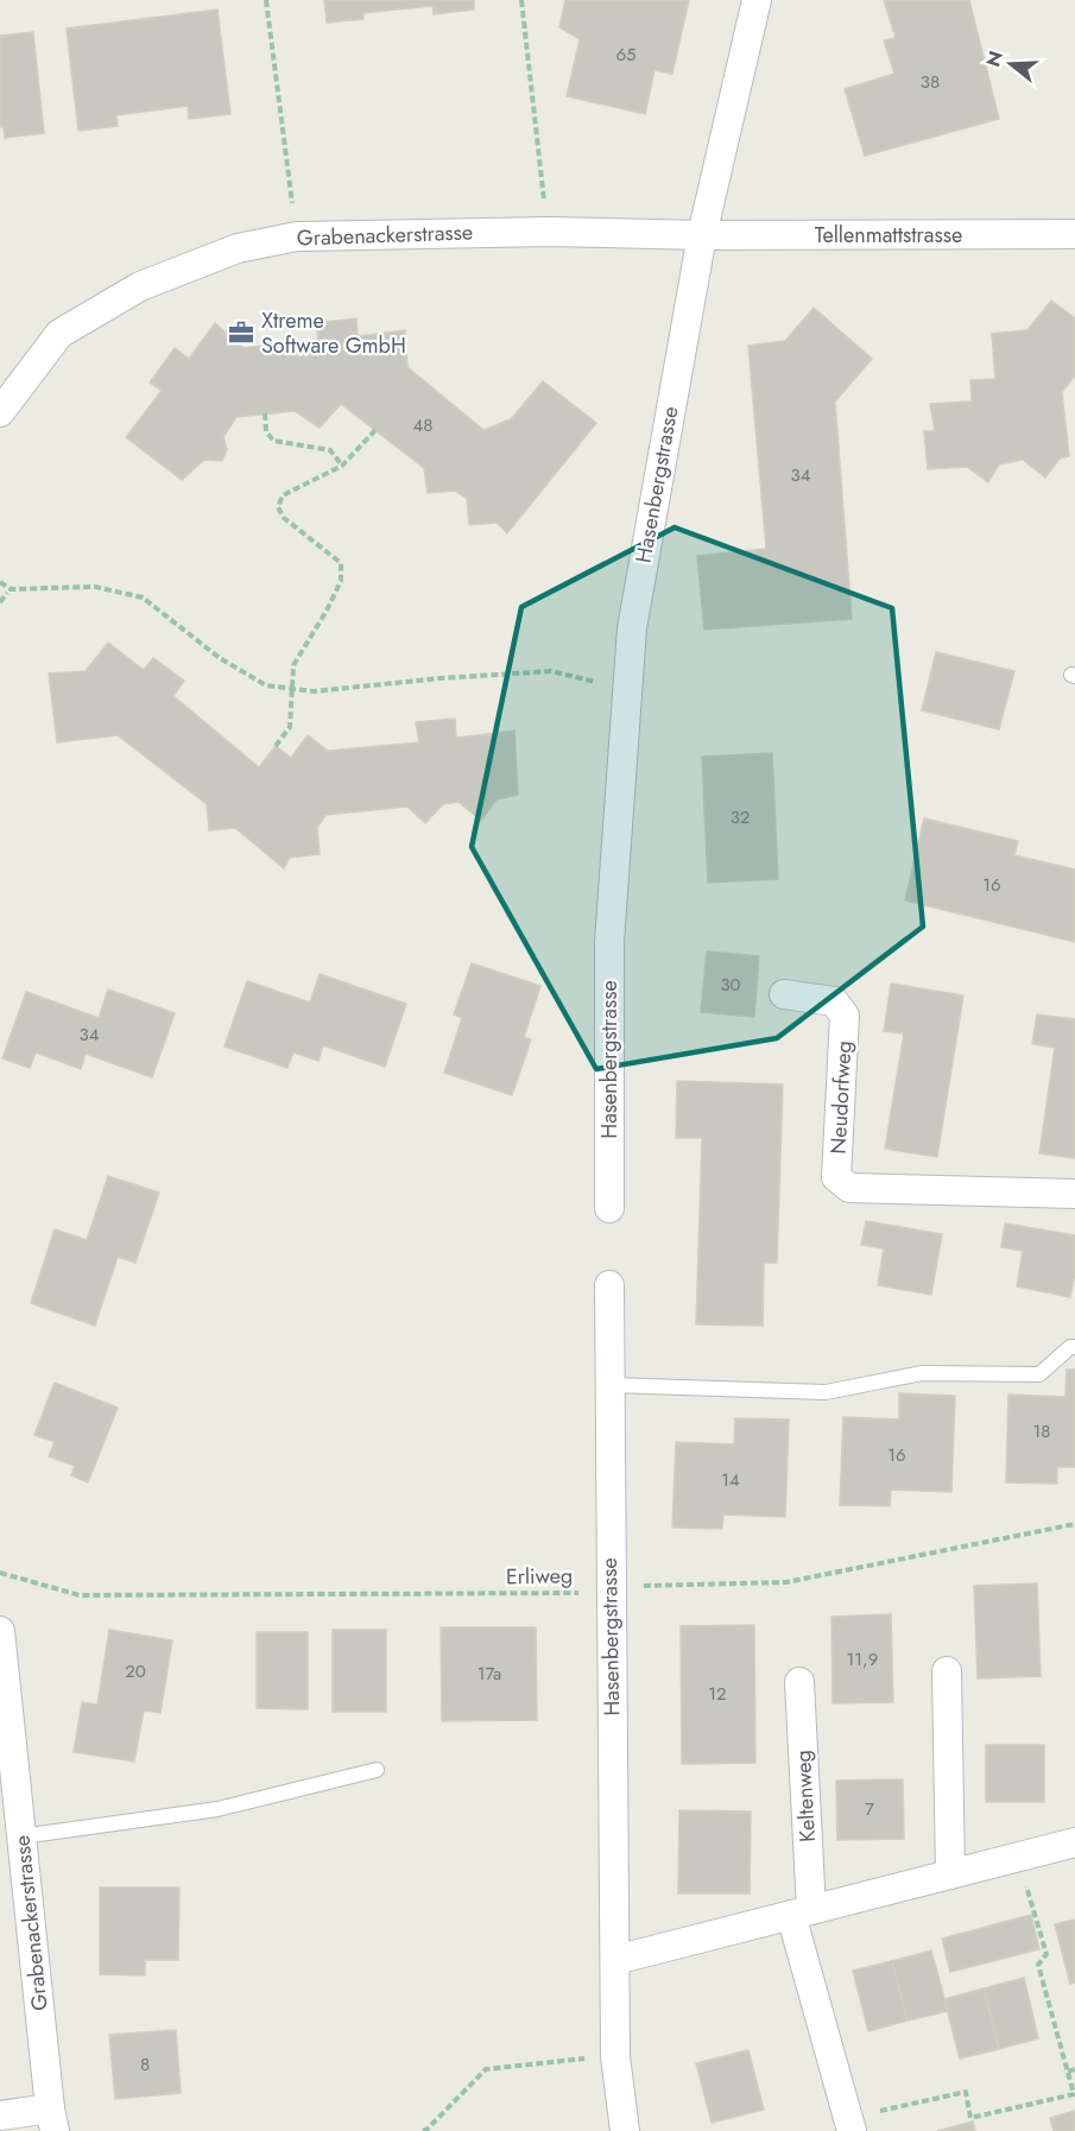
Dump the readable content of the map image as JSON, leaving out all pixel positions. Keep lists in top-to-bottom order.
{
  "streets": {
    "street": [
      "Grabenackerstrasse",
      "Tellenmattstrasse",
      "Hasenbergstrasse",
      "Neudorfweg",
      "Keltenweg"
    ],
    "path": ["Erliweg"]
  },
  "crossings": [
    ["Grabenackerstrasse", "Tellenmattstrasse"],
    ["Grabenackerstrasse", "Hasenbergstrasse"],
    ["Tellenmattstrasse", "Hasenbergstrasse"],
    ["Hasenbergstrasse", "Erliweg"]
  ],
  "places": {
    "office": ["Xtreme Software GmbH"]
  },
  "house_numbers": [
    "65",
    "38",
    "48",
    "34",
    "32",
    "16",
    "30",
    "34",
    "18",
    "16",
    "14",
    "11,9",
    "20",
    "17a",
    "12",
    "7",
    "8"
  ],
  "north": "left"
}
